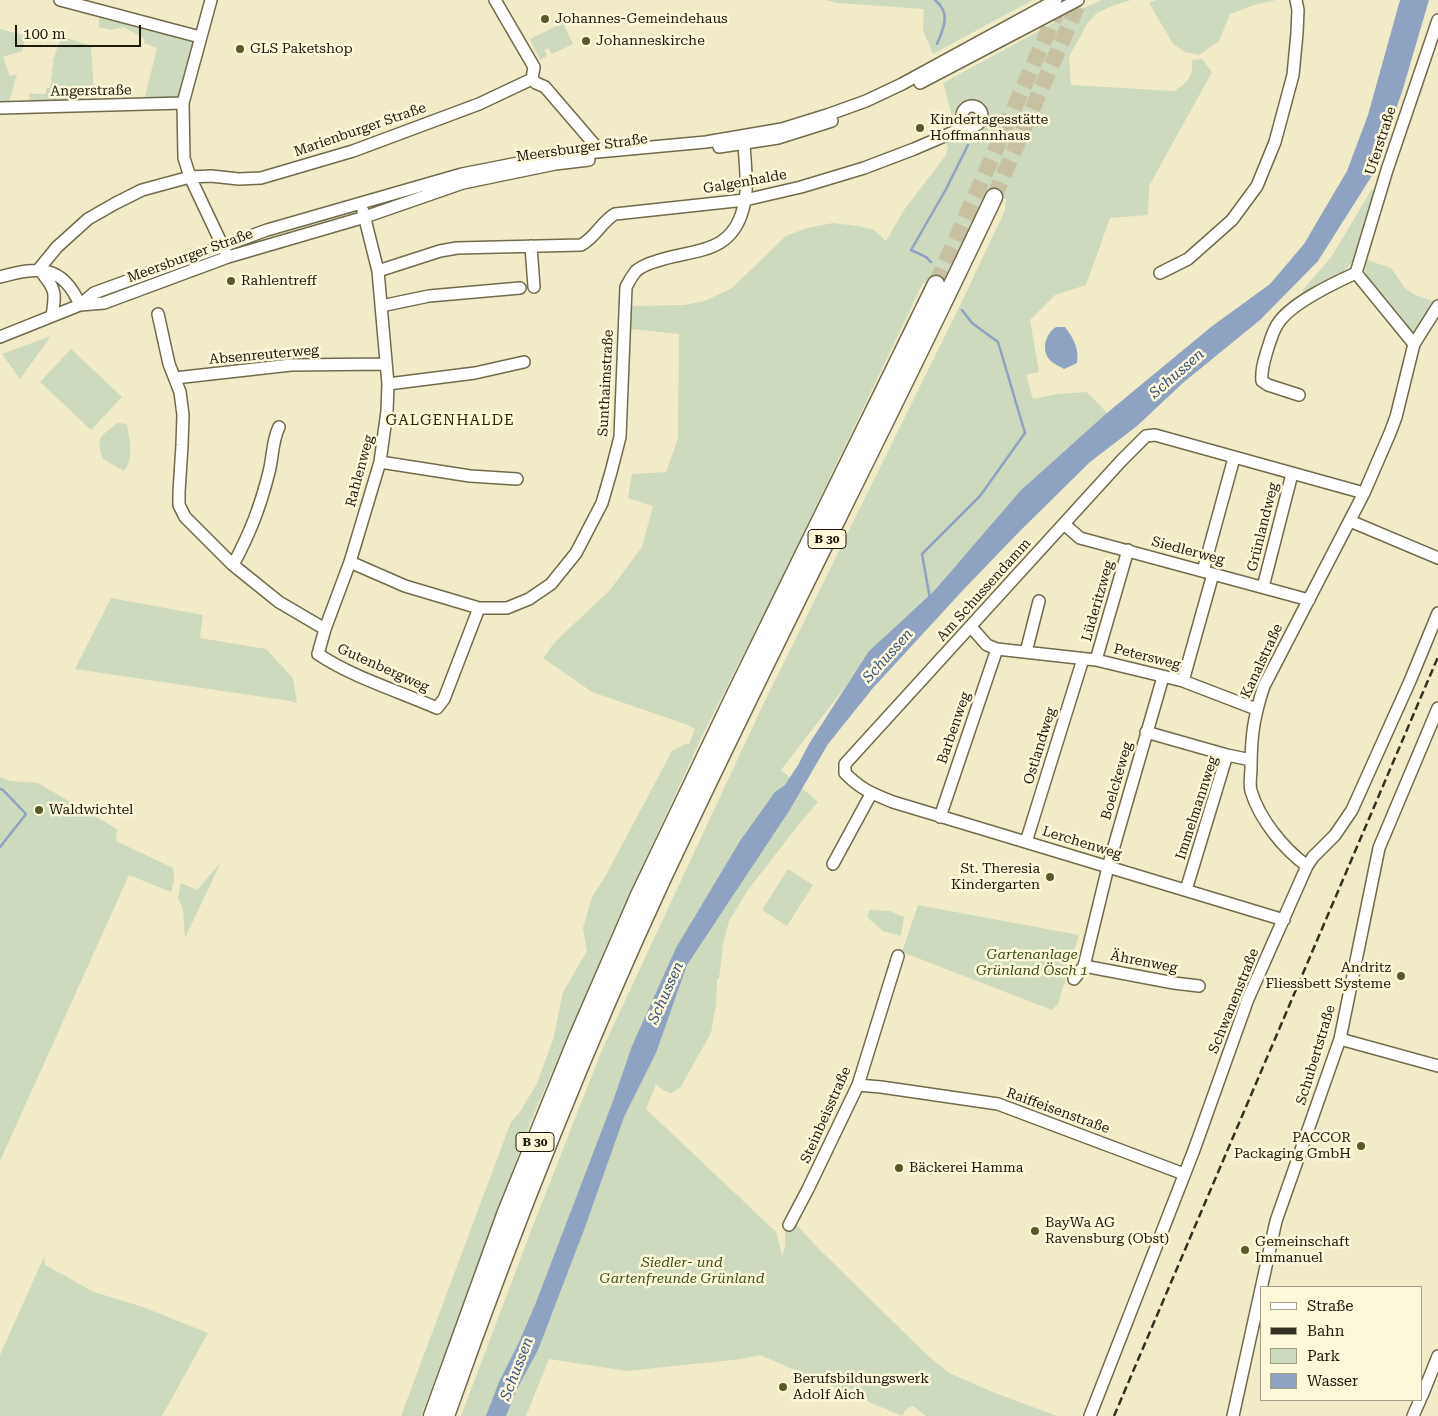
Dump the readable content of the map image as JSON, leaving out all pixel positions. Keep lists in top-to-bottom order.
{
  "streets": {
    "highway": ["B 30"],
    "street": [
      "Angerstraße",
      "Marienburger Straße",
      "Uferstraße",
      "Meersburger Straße",
      "Galgenhalde",
      "Absenreuterweg",
      "Sunthaimstraße",
      "Rahlenweg",
      "Grünlandweg",
      "Siedlerweg",
      "Am Schussendamm",
      "Lüderitzweg",
      "Petersweg",
      "Kanalstraße",
      "Gutenbergweg",
      "Barbenweg",
      "Ostlandweg",
      "Boelckeweg",
      "Immelmannweg",
      "Lerchenweg",
      "Ährenweg",
      "Schwanenstraße",
      "Schubertstraße",
      "Raiffeisenstraße",
      "Steinbeisstraße"
    ]
  },
  "crossings": [
    ["Meersburger Straße", "Sunthaimstraße"],
    ["Meersburger Straße", "Rahlenweg"],
    ["Galgenhalde", "Sunthaimstraße"],
    ["Galgenhalde", "Rahlenweg"],
    ["Absenreuterweg", "Rahlenweg"],
    ["Sunthaimstraße", "Rahlenweg"],
    ["Sunthaimstraße", "Gutenbergweg"],
    ["Rahlenweg", "Gutenbergweg"],
    ["Grünlandweg", "Siedlerweg"],
    ["Grünlandweg", "Am Schussendamm"],
    ["Grünlandweg", "Kanalstraße"],
    ["Siedlerweg", "Am Schussendamm"],
    ["Siedlerweg", "Lüderitzweg"],
    ["Siedlerweg", "Kanalstraße"],
    ["Am Schussendamm", "Lerchenweg"],
    ["Lüderitzweg", "Petersweg"],
    ["Petersweg", "Kanalstraße"],
    ["Petersweg", "Barbenweg"],
    ["Petersweg", "Ostlandweg"],
    ["Petersweg", "Boelckeweg"],
    ["Kanalstraße", "Immelmannweg"],
    ["Kanalstraße", "Schwanenstraße"],
    ["Barbenweg", "Lerchenweg"],
    ["Ostlandweg", "Lerchenweg"],
    ["Boelckeweg", "Lerchenweg"],
    ["Boelckeweg", "Ährenweg"],
    ["Immelmannweg", "Lerchenweg"],
    ["Lerchenweg", "Schwanenstraße"],
    ["Schwanenstraße", "Raiffeisenstraße"],
    ["Raiffeisenstraße", "Steinbeisstraße"]
  ],
  "districts": ["GALGENHALDE"],
  "water": ["Schussen"],
  "parks": ["Gartenanlage Grünland Ösch 1", "Siedler- und Gartenfreunde Grünland"],
  "places": [
    "Johannes-Gemeindehaus",
    "Johanneskirche",
    "GLS Paketshop",
    "Kindertagesstätte Hoffmannhaus",
    "Rahlentreff",
    "Waldwichtel",
    "St. Theresia Kindergarten",
    "Andritz Fliessbett Systeme",
    "PACCOR Packaging GmbH",
    "Bäckerei Hamma",
    "BayWa AG Ravensburg (Obst)",
    "Gemeinschaft Immanuel",
    "Berufsbildungswerk Adolf Aich"
  ],
  "legend": [
    "Straße",
    "Bahn",
    "Park",
    "Wasser"
  ],
  "scale_bar": "100 m"
}
